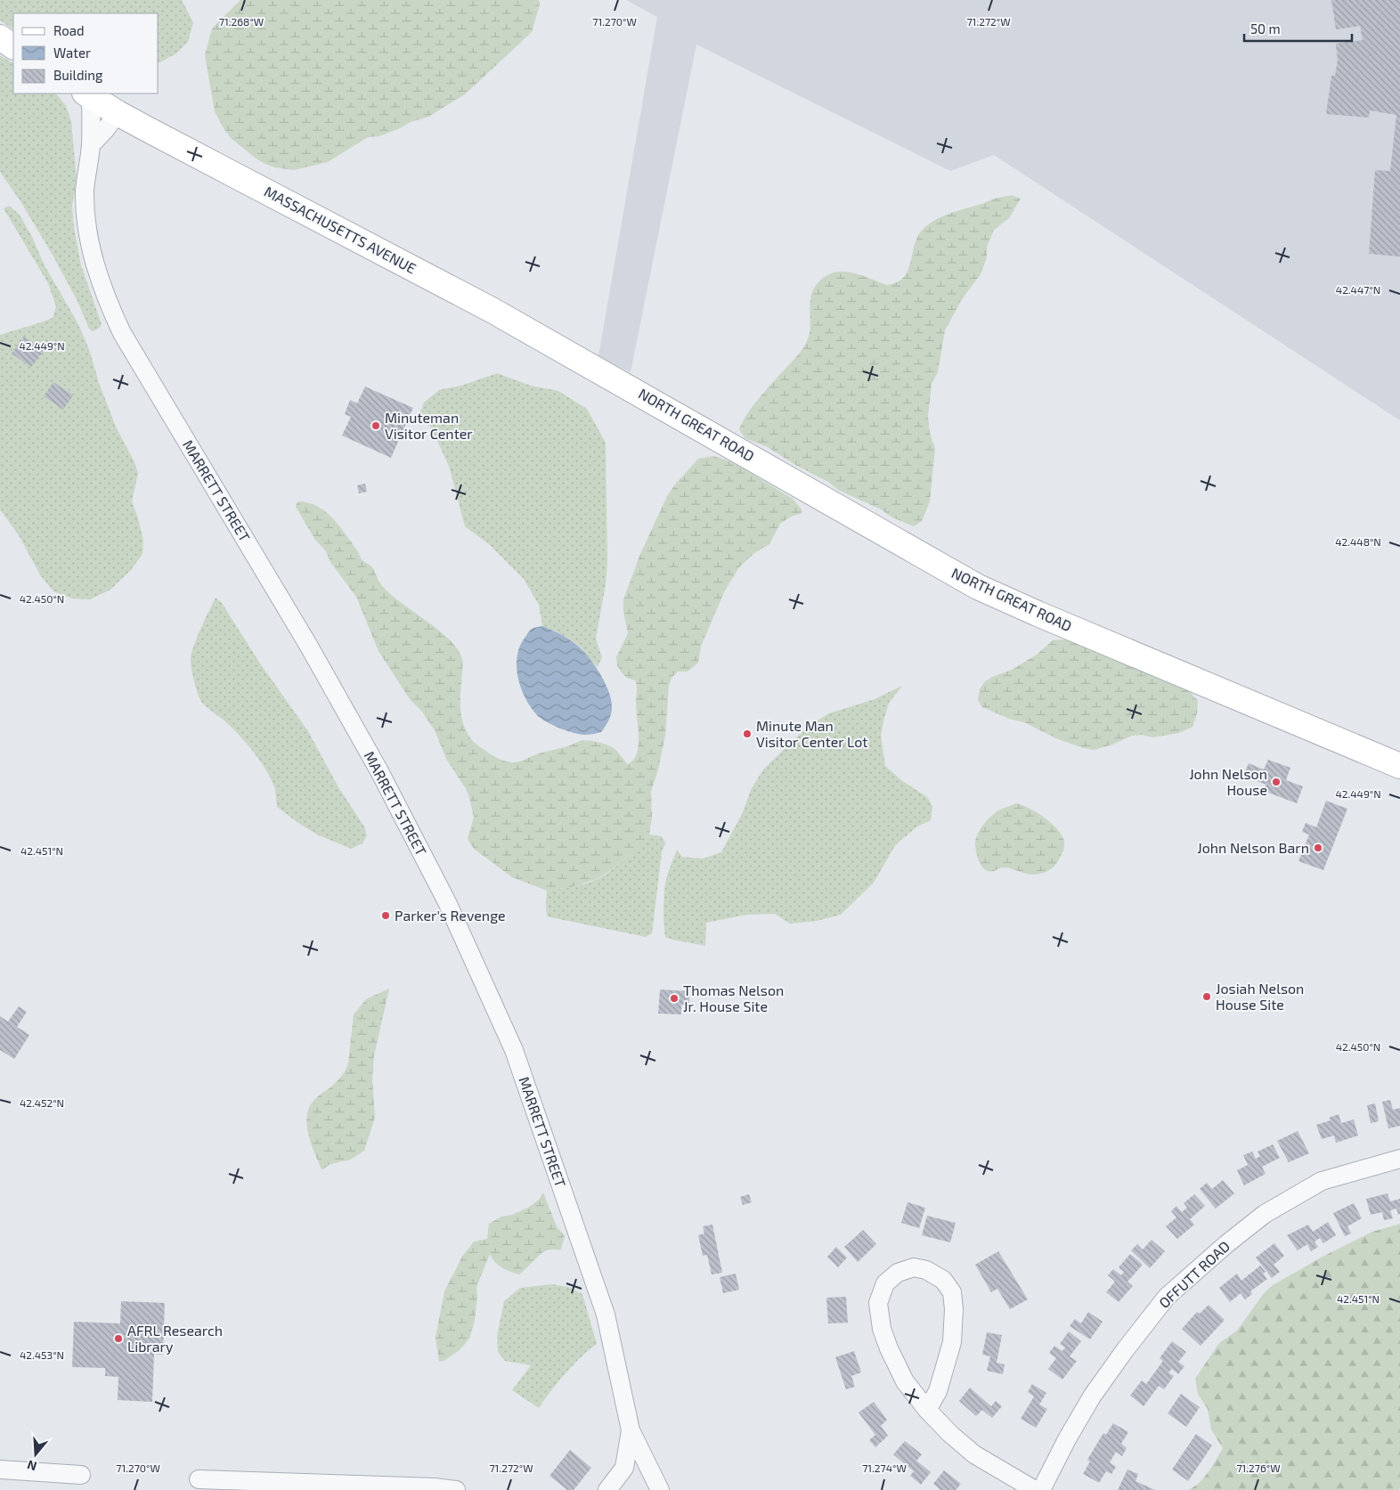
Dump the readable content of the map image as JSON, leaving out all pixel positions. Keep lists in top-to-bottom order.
{
  "streets": {
    "main road": ["MASSACHUSETTS AVENUE", "NORTH GREAT ROAD"],
    "street": ["MARRETT STREET", "OFFUTT ROAD"]
  },
  "crossings": [
    ["MASSACHUSETTS AVENUE", "NORTH GREAT ROAD"],
    ["MASSACHUSETTS AVENUE", "MARRETT STREET"]
  ],
  "places": [
    "Minuteman Visitor Center",
    "Minute Man Visitor Center Lot",
    "John Nelson House",
    "John Nelson Barn",
    "Parker's Revenge",
    "Josiah Nelson House Site",
    "Thomas Nelson Jr. House Site",
    "AFRL Research Library"
  ],
  "legend": ["Road", "Water", "Building"],
  "scale_bar": "50 m",
  "north": "bottom",
  "coordinates": [
    "71.268°W",
    "71.270°W",
    "71.272°W",
    "42.447°N",
    "42.449°N",
    "42.448°N",
    "42.450°N",
    "42.451°N",
    "42.452°N",
    "42.453°N",
    "71.274°W",
    "71.276°W"
  ]
}
